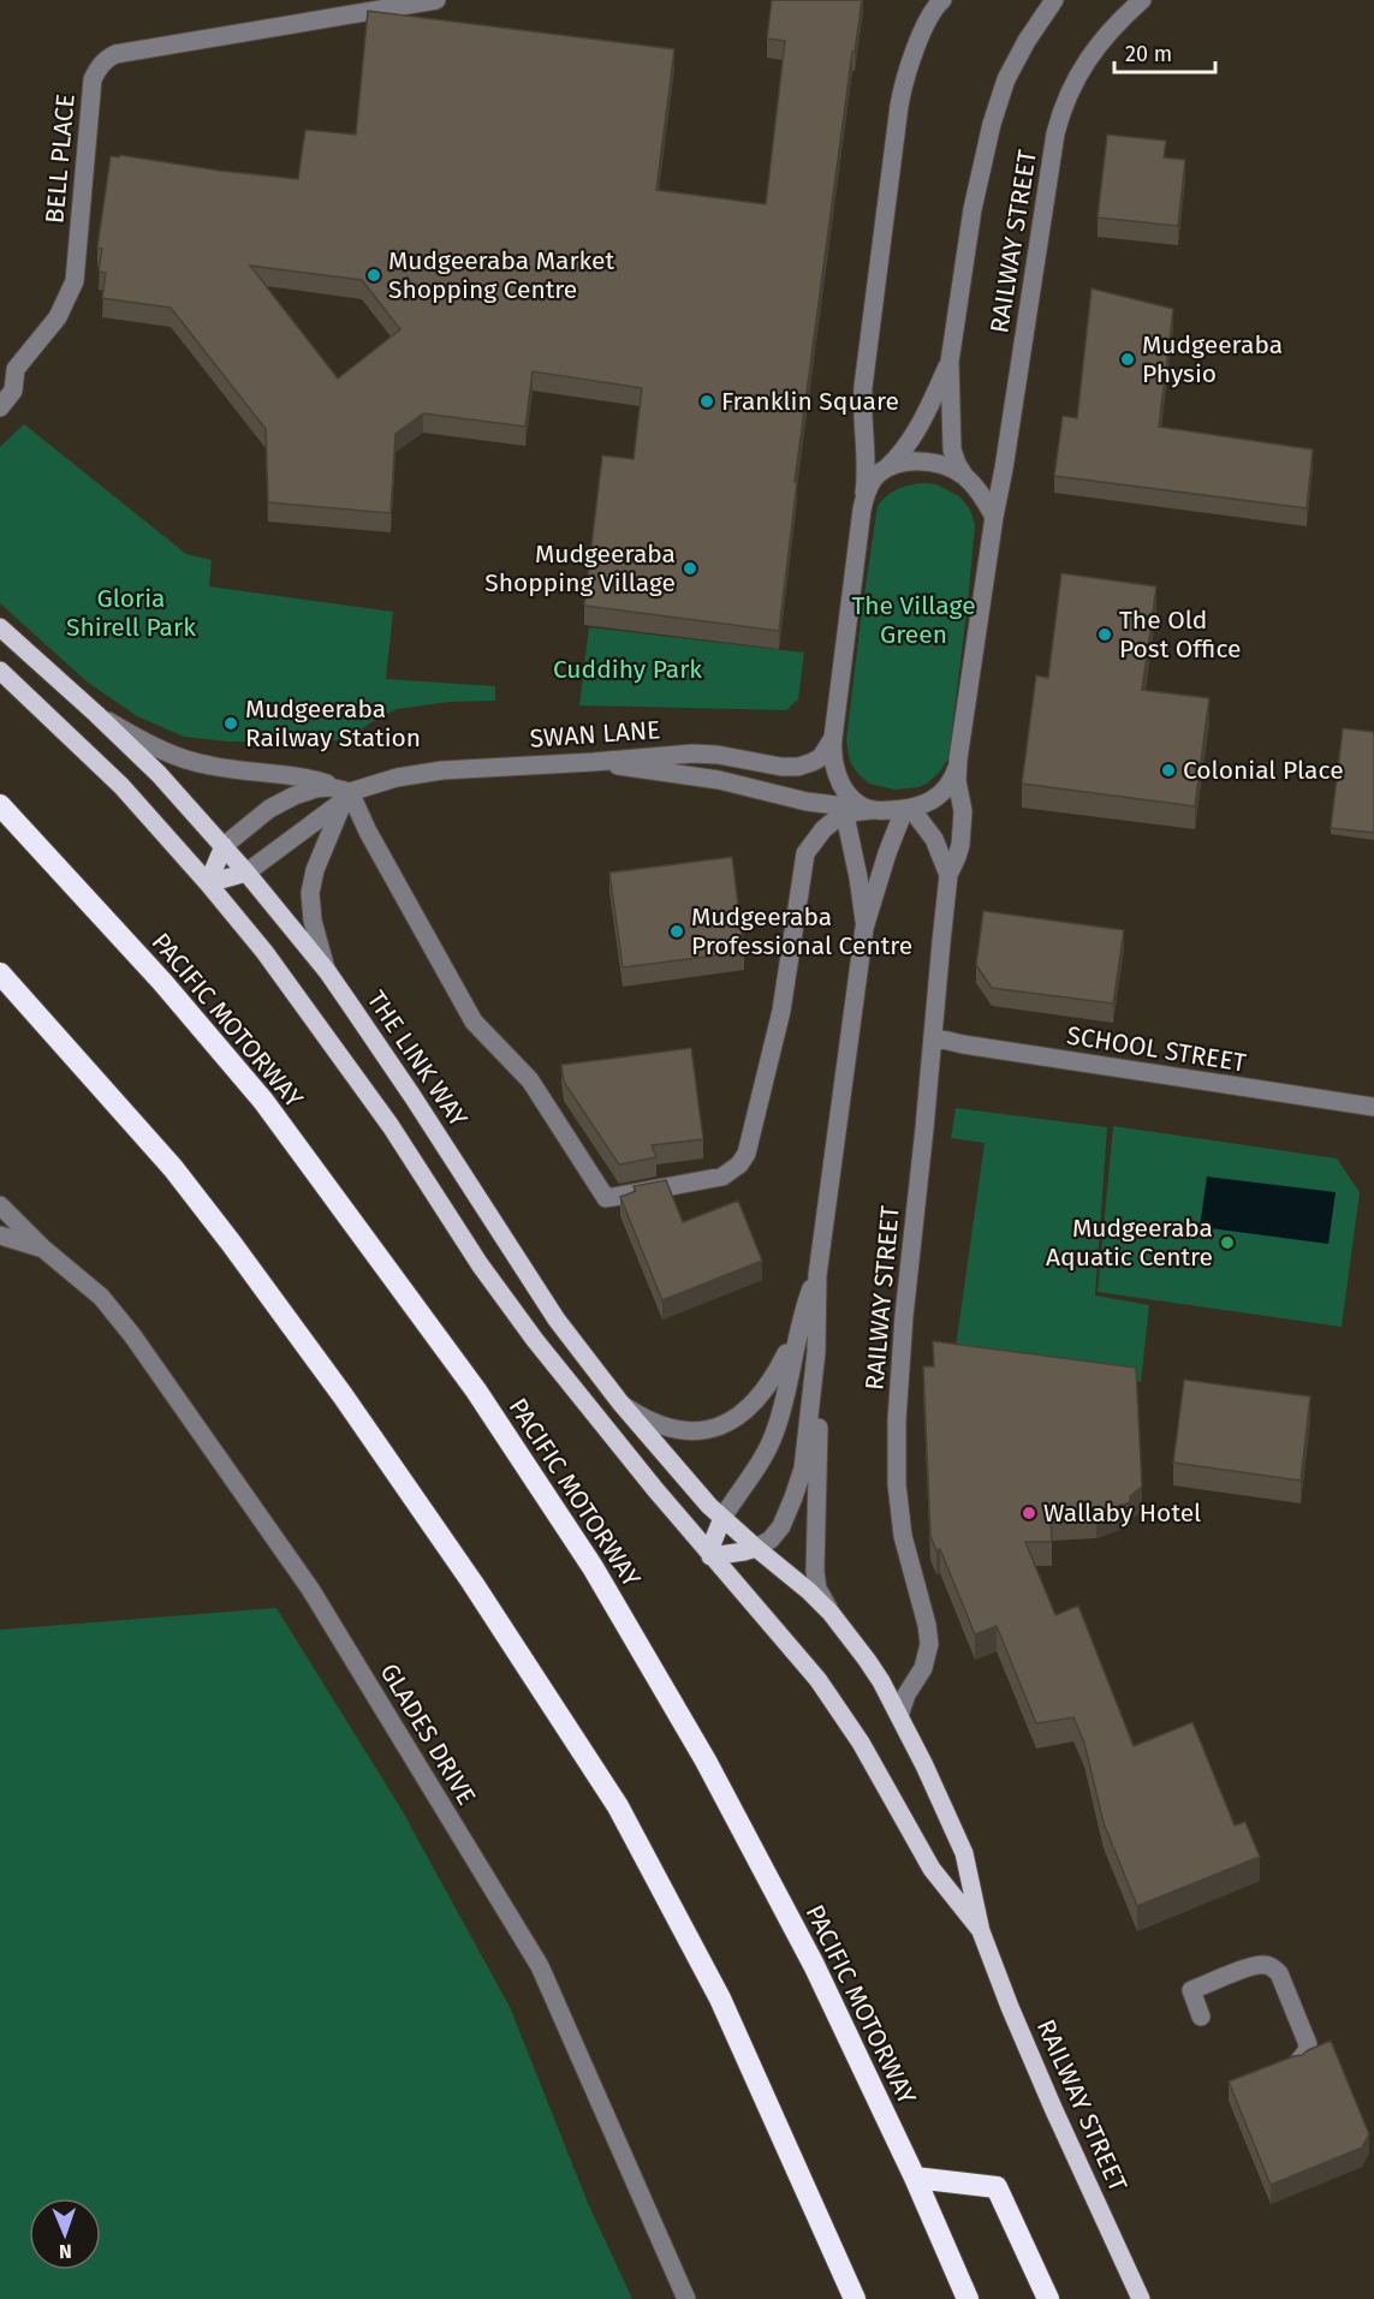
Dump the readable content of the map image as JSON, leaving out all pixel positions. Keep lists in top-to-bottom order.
{
  "streets": {
    "highway": ["PACIFIC MOTORWAY"],
    "main road": ["RAILWAY STREET", "THE LINK WAY"],
    "street": [
      "BELL PLACE",
      "SWAN LANE",
      "SCHOOL STREET",
      "GLADES DRIVE"
    ]
  },
  "crossings": [
    ["RAILWAY STREET", "SWAN LANE"],
    ["RAILWAY STREET", "SCHOOL STREET"],
    ["RAILWAY STREET", "THE LINK WAY"],
    ["SWAN LANE", "THE LINK WAY"]
  ],
  "parks": ["Gloria Shirell Park", "The Village Green", "Cuddihy Park"],
  "places": [
    "Mudgeeraba Market Shopping Centre",
    "Mudgeeraba Physio",
    "Franklin Square",
    "Mudgeeraba Shopping Village",
    "The Old Post Office",
    "Mudgeeraba Railway Station",
    "Colonial Place",
    "Mudgeeraba Professional Centre",
    "Mudgeeraba Aquatic Centre",
    "Wallaby Hotel"
  ],
  "scale_bar": "20 m",
  "north": "bottom"
}
